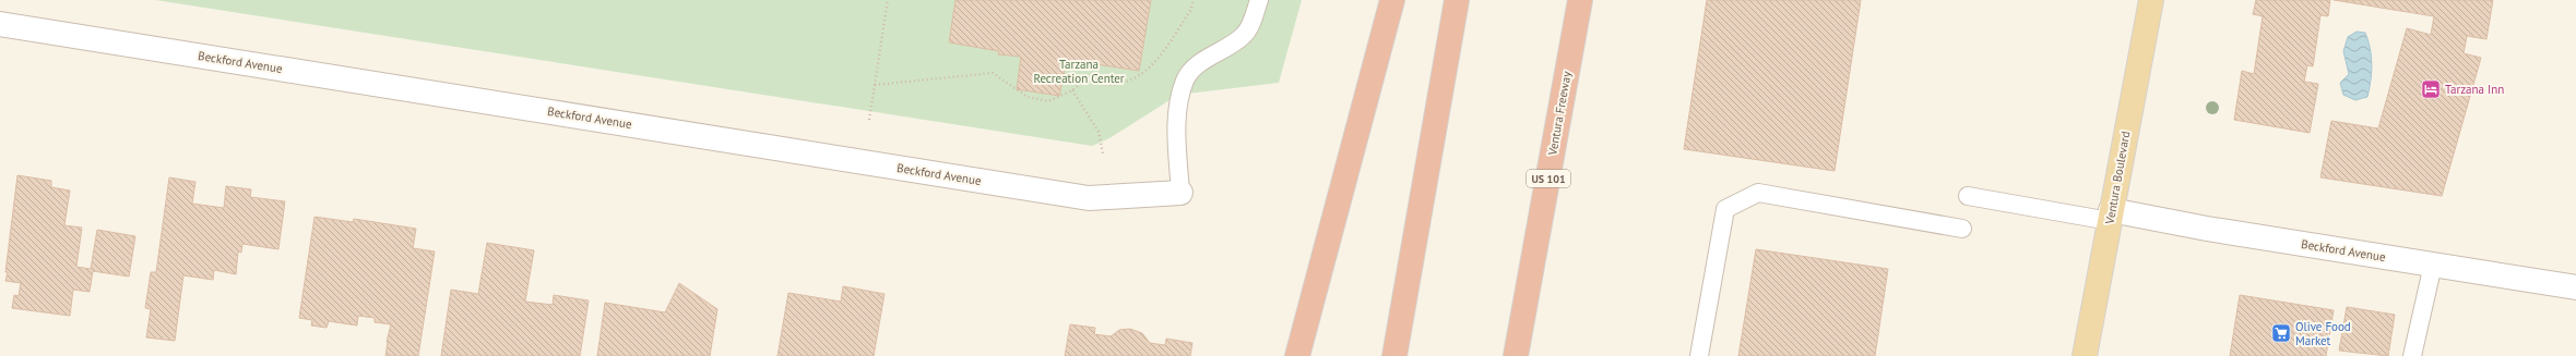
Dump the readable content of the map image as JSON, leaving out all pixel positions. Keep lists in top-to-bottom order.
{
  "streets": {
    "highway": ["Ventura Freeway", "US 101"],
    "main road": ["Ventura Boulevard"],
    "street": ["Beckford Avenue"]
  },
  "crossings": [
    ["Beckford Avenue", "Ventura Boulevard"]
  ],
  "parks": ["Tarzana Recreation Center"],
  "places": {
    "hotel": ["Tarzana Inn"],
    "supermarket": ["Olive Food Market"]
  }
}
